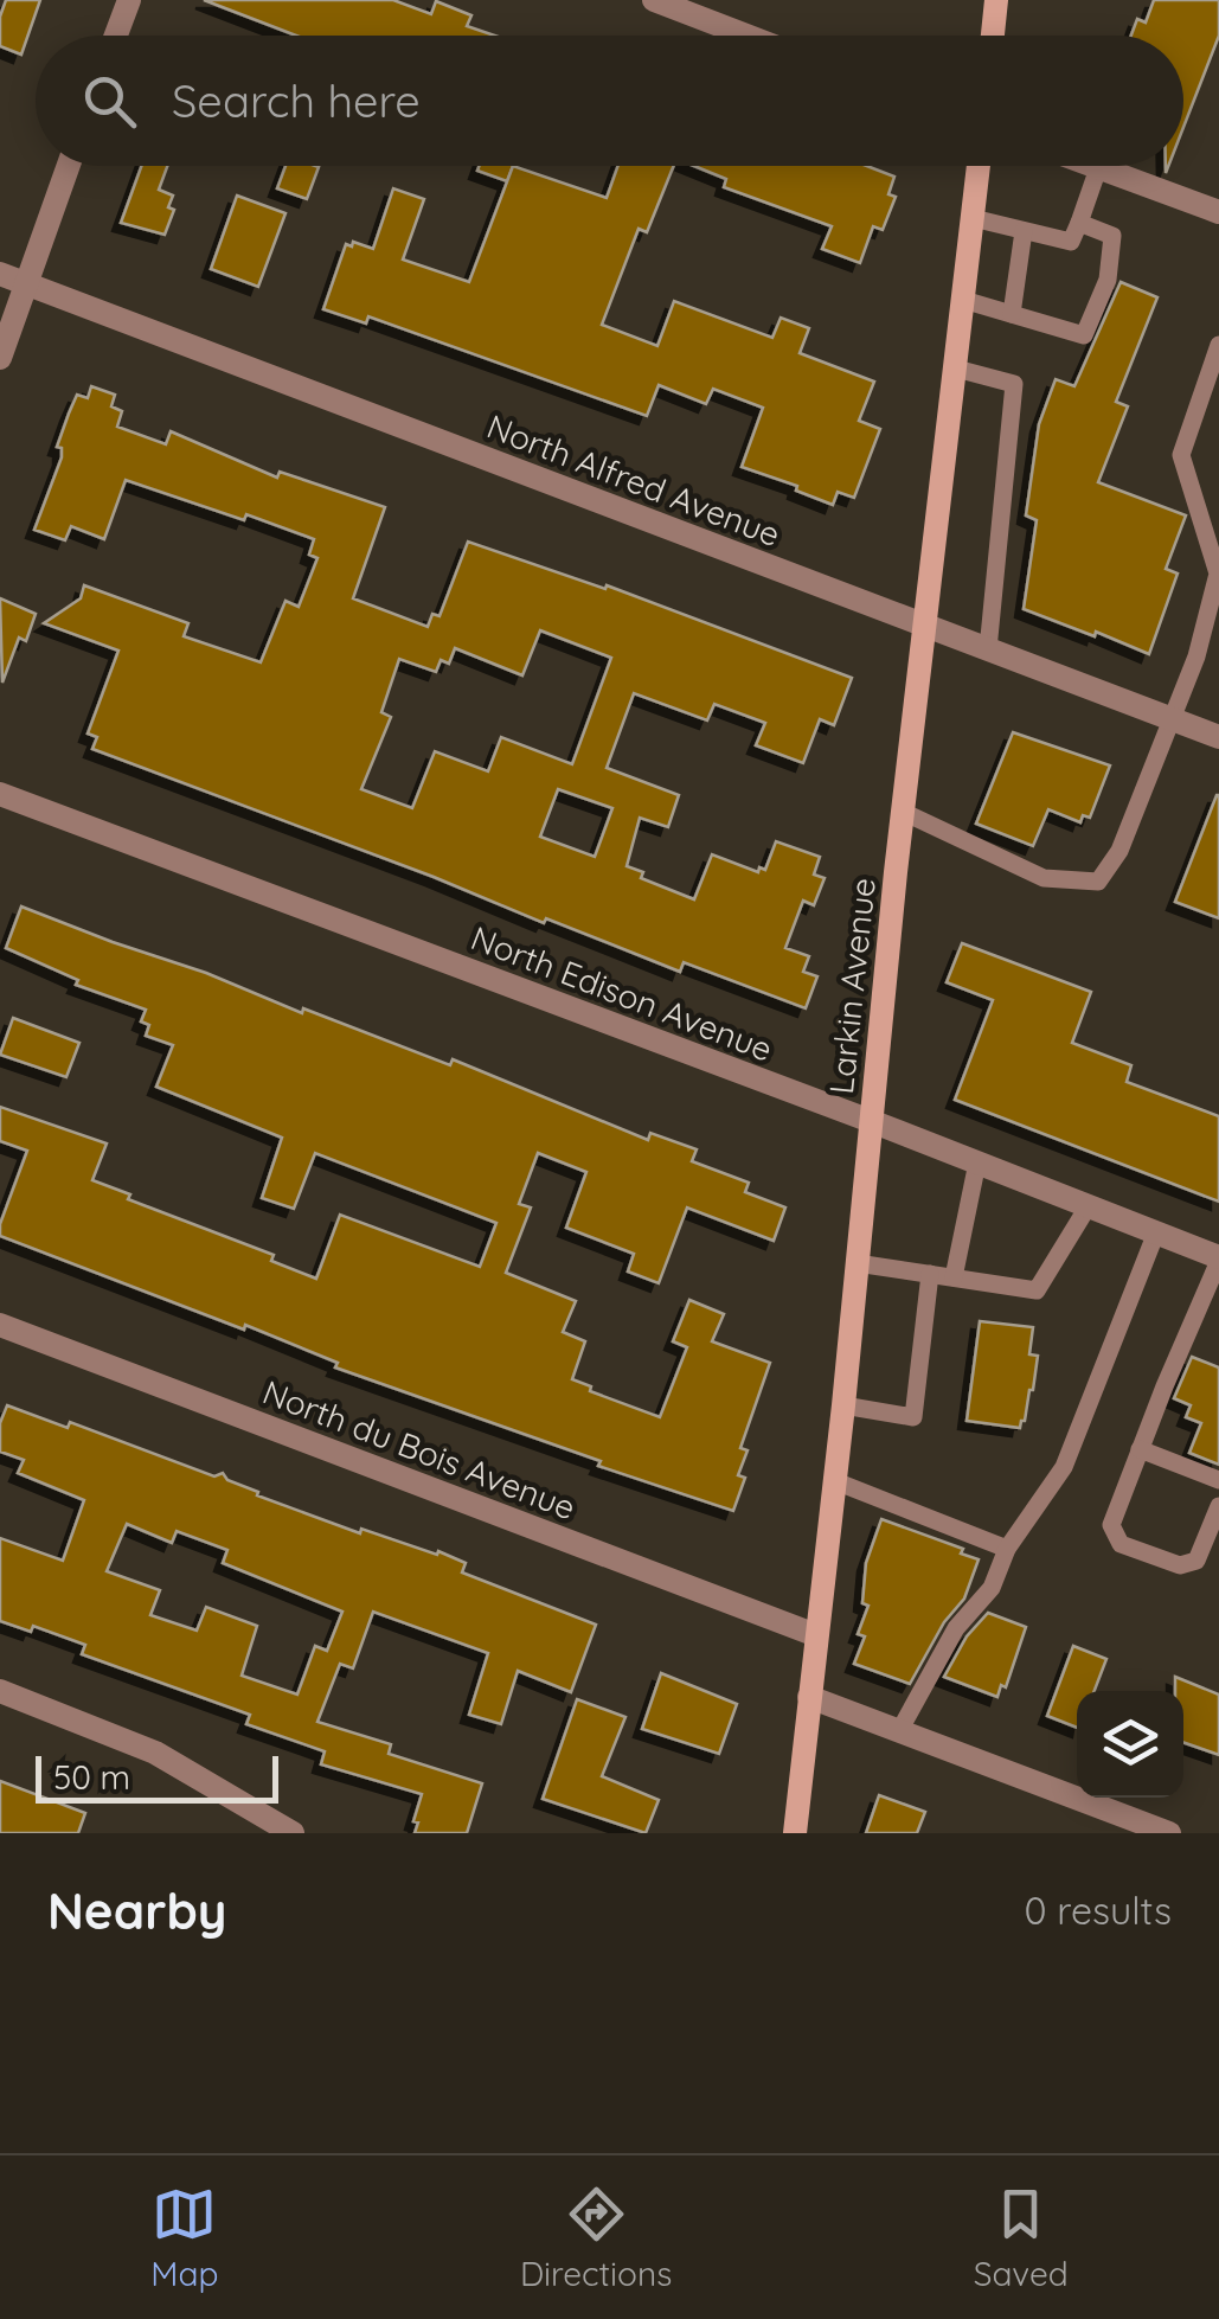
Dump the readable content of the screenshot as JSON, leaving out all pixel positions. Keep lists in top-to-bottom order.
{
  "streets": {
    "main road": ["Larkin Avenue"],
    "street": ["North Alfred Avenue", "North Edison Avenue", "North du Bois Avenue"]
  },
  "crossings": [
    ["North Alfred Avenue", "Larkin Avenue"],
    ["Larkin Avenue", "North Edison Avenue"],
    ["Larkin Avenue", "North du Bois Avenue"]
  ],
  "scale_bar": "50 m",
  "page": {
    "search": "Search here",
    "scale": "50 m",
    "heading": ["Nearby", "0 results"],
    "nav": ["Map", "Directions", "Saved"]
  }
}
